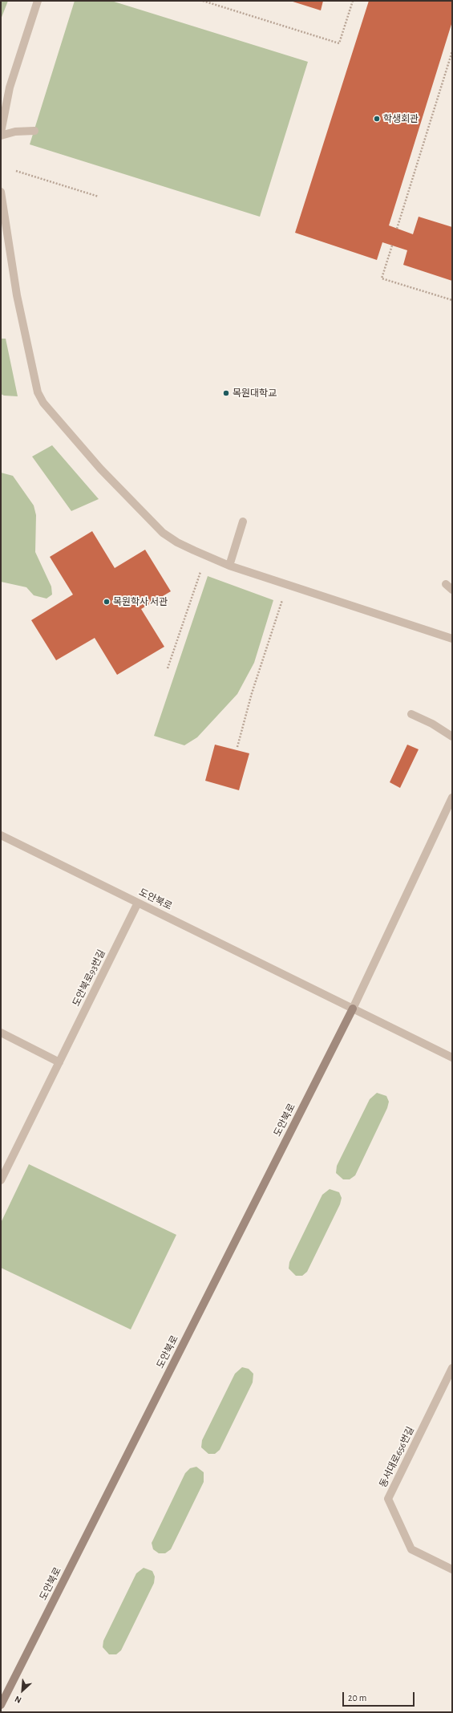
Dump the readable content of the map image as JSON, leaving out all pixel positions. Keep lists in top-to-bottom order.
{
  "streets": {
    "street": ["도안북로", "도안북로93번길", "동서대로656번길"]
  },
  "crossings": [
    ["도안북로", "도안북로93번길"]
  ],
  "places": ["학생회관", "목원대학교", "목원학사 서관"],
  "scale_bar": "20 m",
  "north": "bottom left"
}
